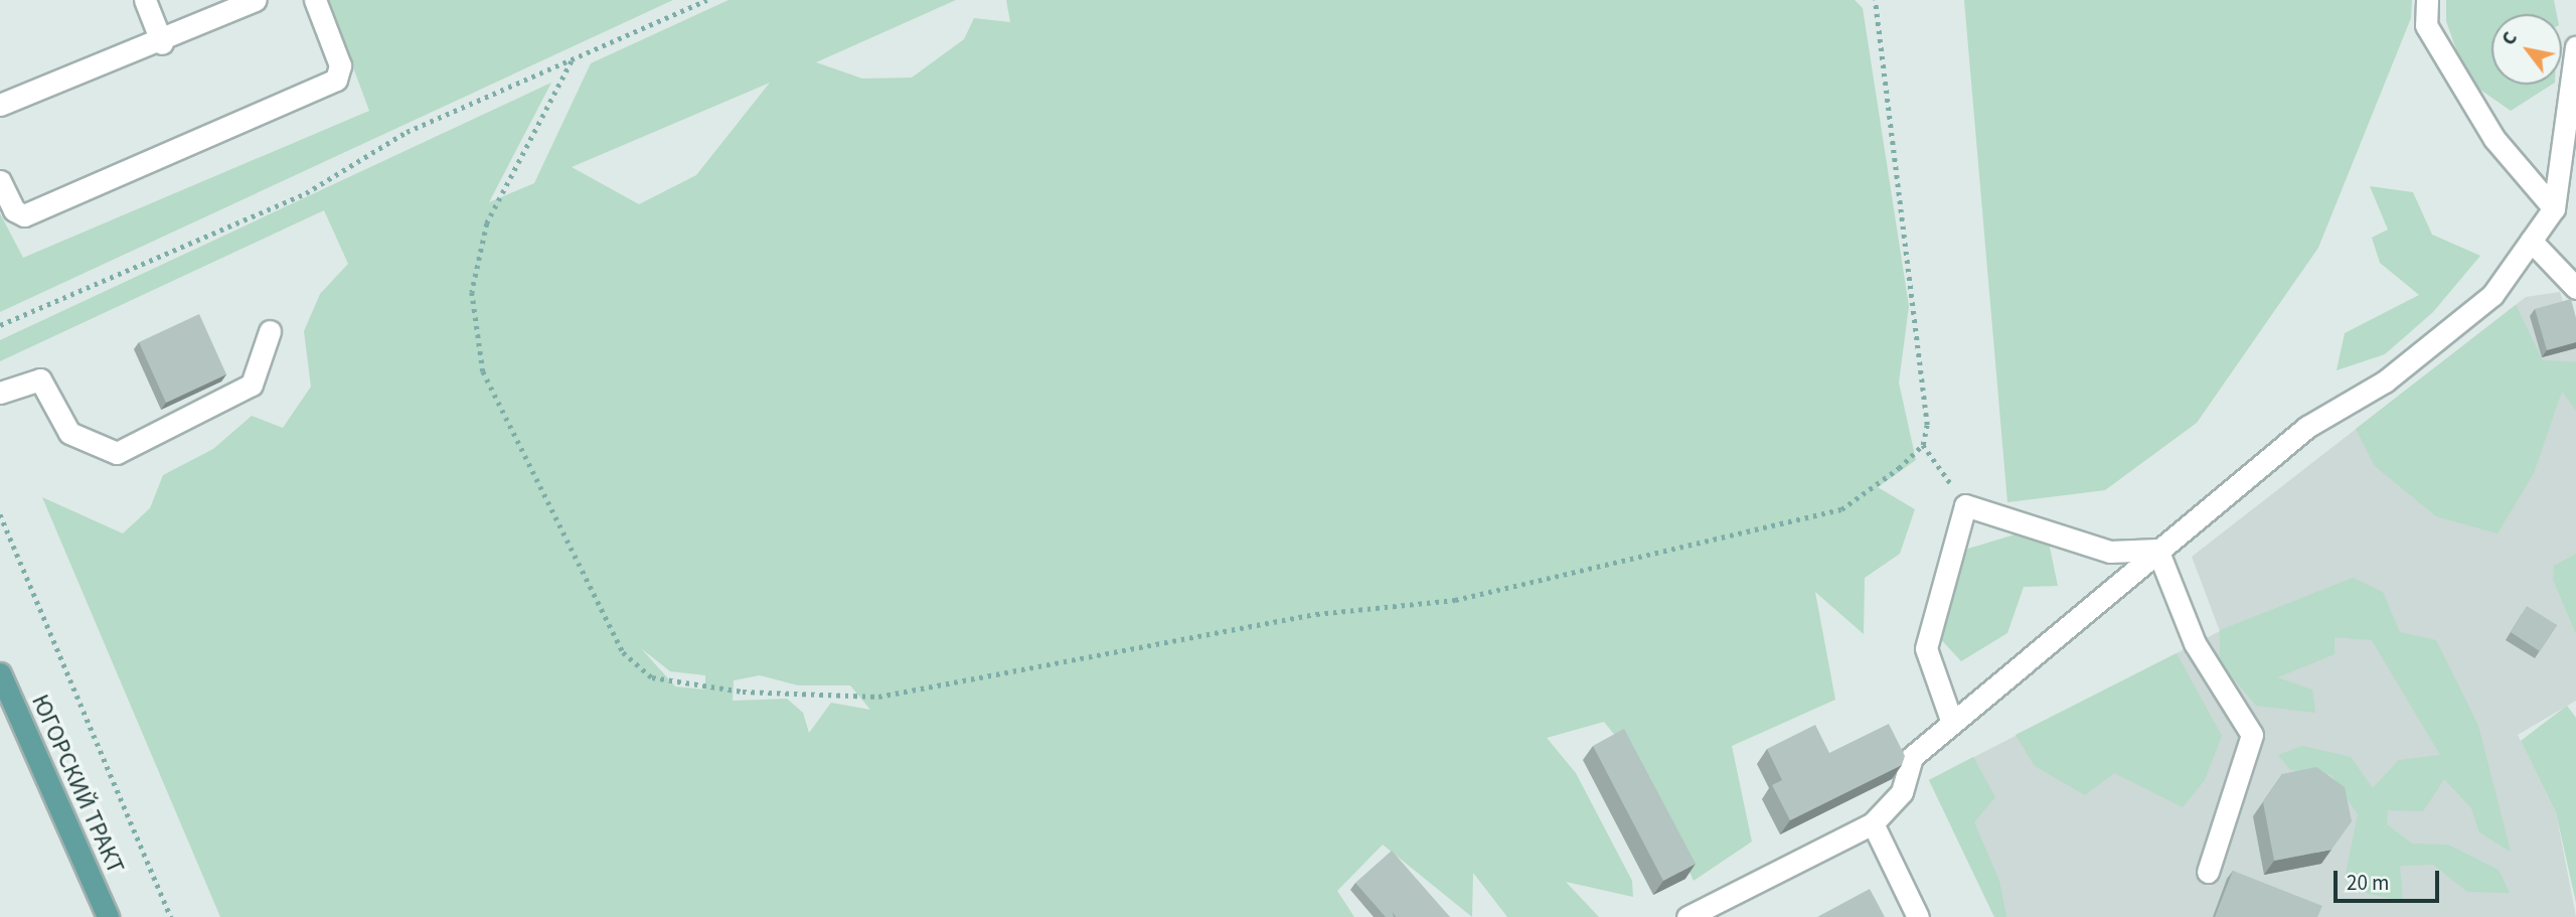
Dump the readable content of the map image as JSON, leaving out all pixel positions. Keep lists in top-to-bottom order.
{
  "streets": {
    "main road": ["ЮГОРСКИЙ ТРАКТ"]
  },
  "scale_bar": "20 m",
  "north": "top left"
}
